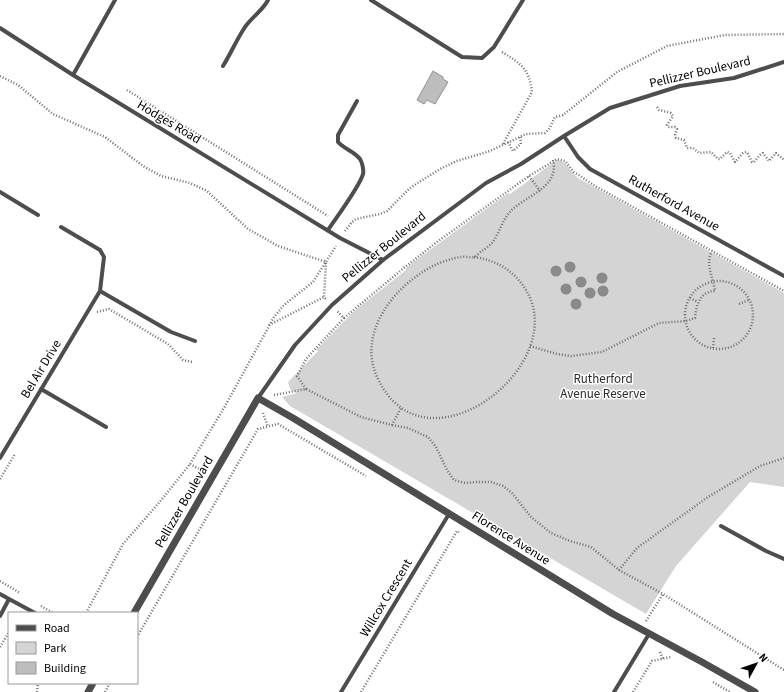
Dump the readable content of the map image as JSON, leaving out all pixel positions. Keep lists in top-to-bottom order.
{
  "streets": {
    "street": [
      "Pellizzer Boulevard",
      "Hodges Road",
      "Rutherford Avenue",
      "Bel Air Drive",
      "Florence Avenue",
      "Willcox Crescent"
    ]
  },
  "crossings": [
    ["Pellizzer Boulevard", "Hodges Road"],
    ["Pellizzer Boulevard", "Rutherford Avenue"],
    ["Pellizzer Boulevard", "Florence Avenue"],
    ["Florence Avenue", "Willcox Crescent"]
  ],
  "parks": ["Rutherford Avenue Reserve"],
  "legend": ["Road", "Park", "Building"],
  "north": "top right"
}
